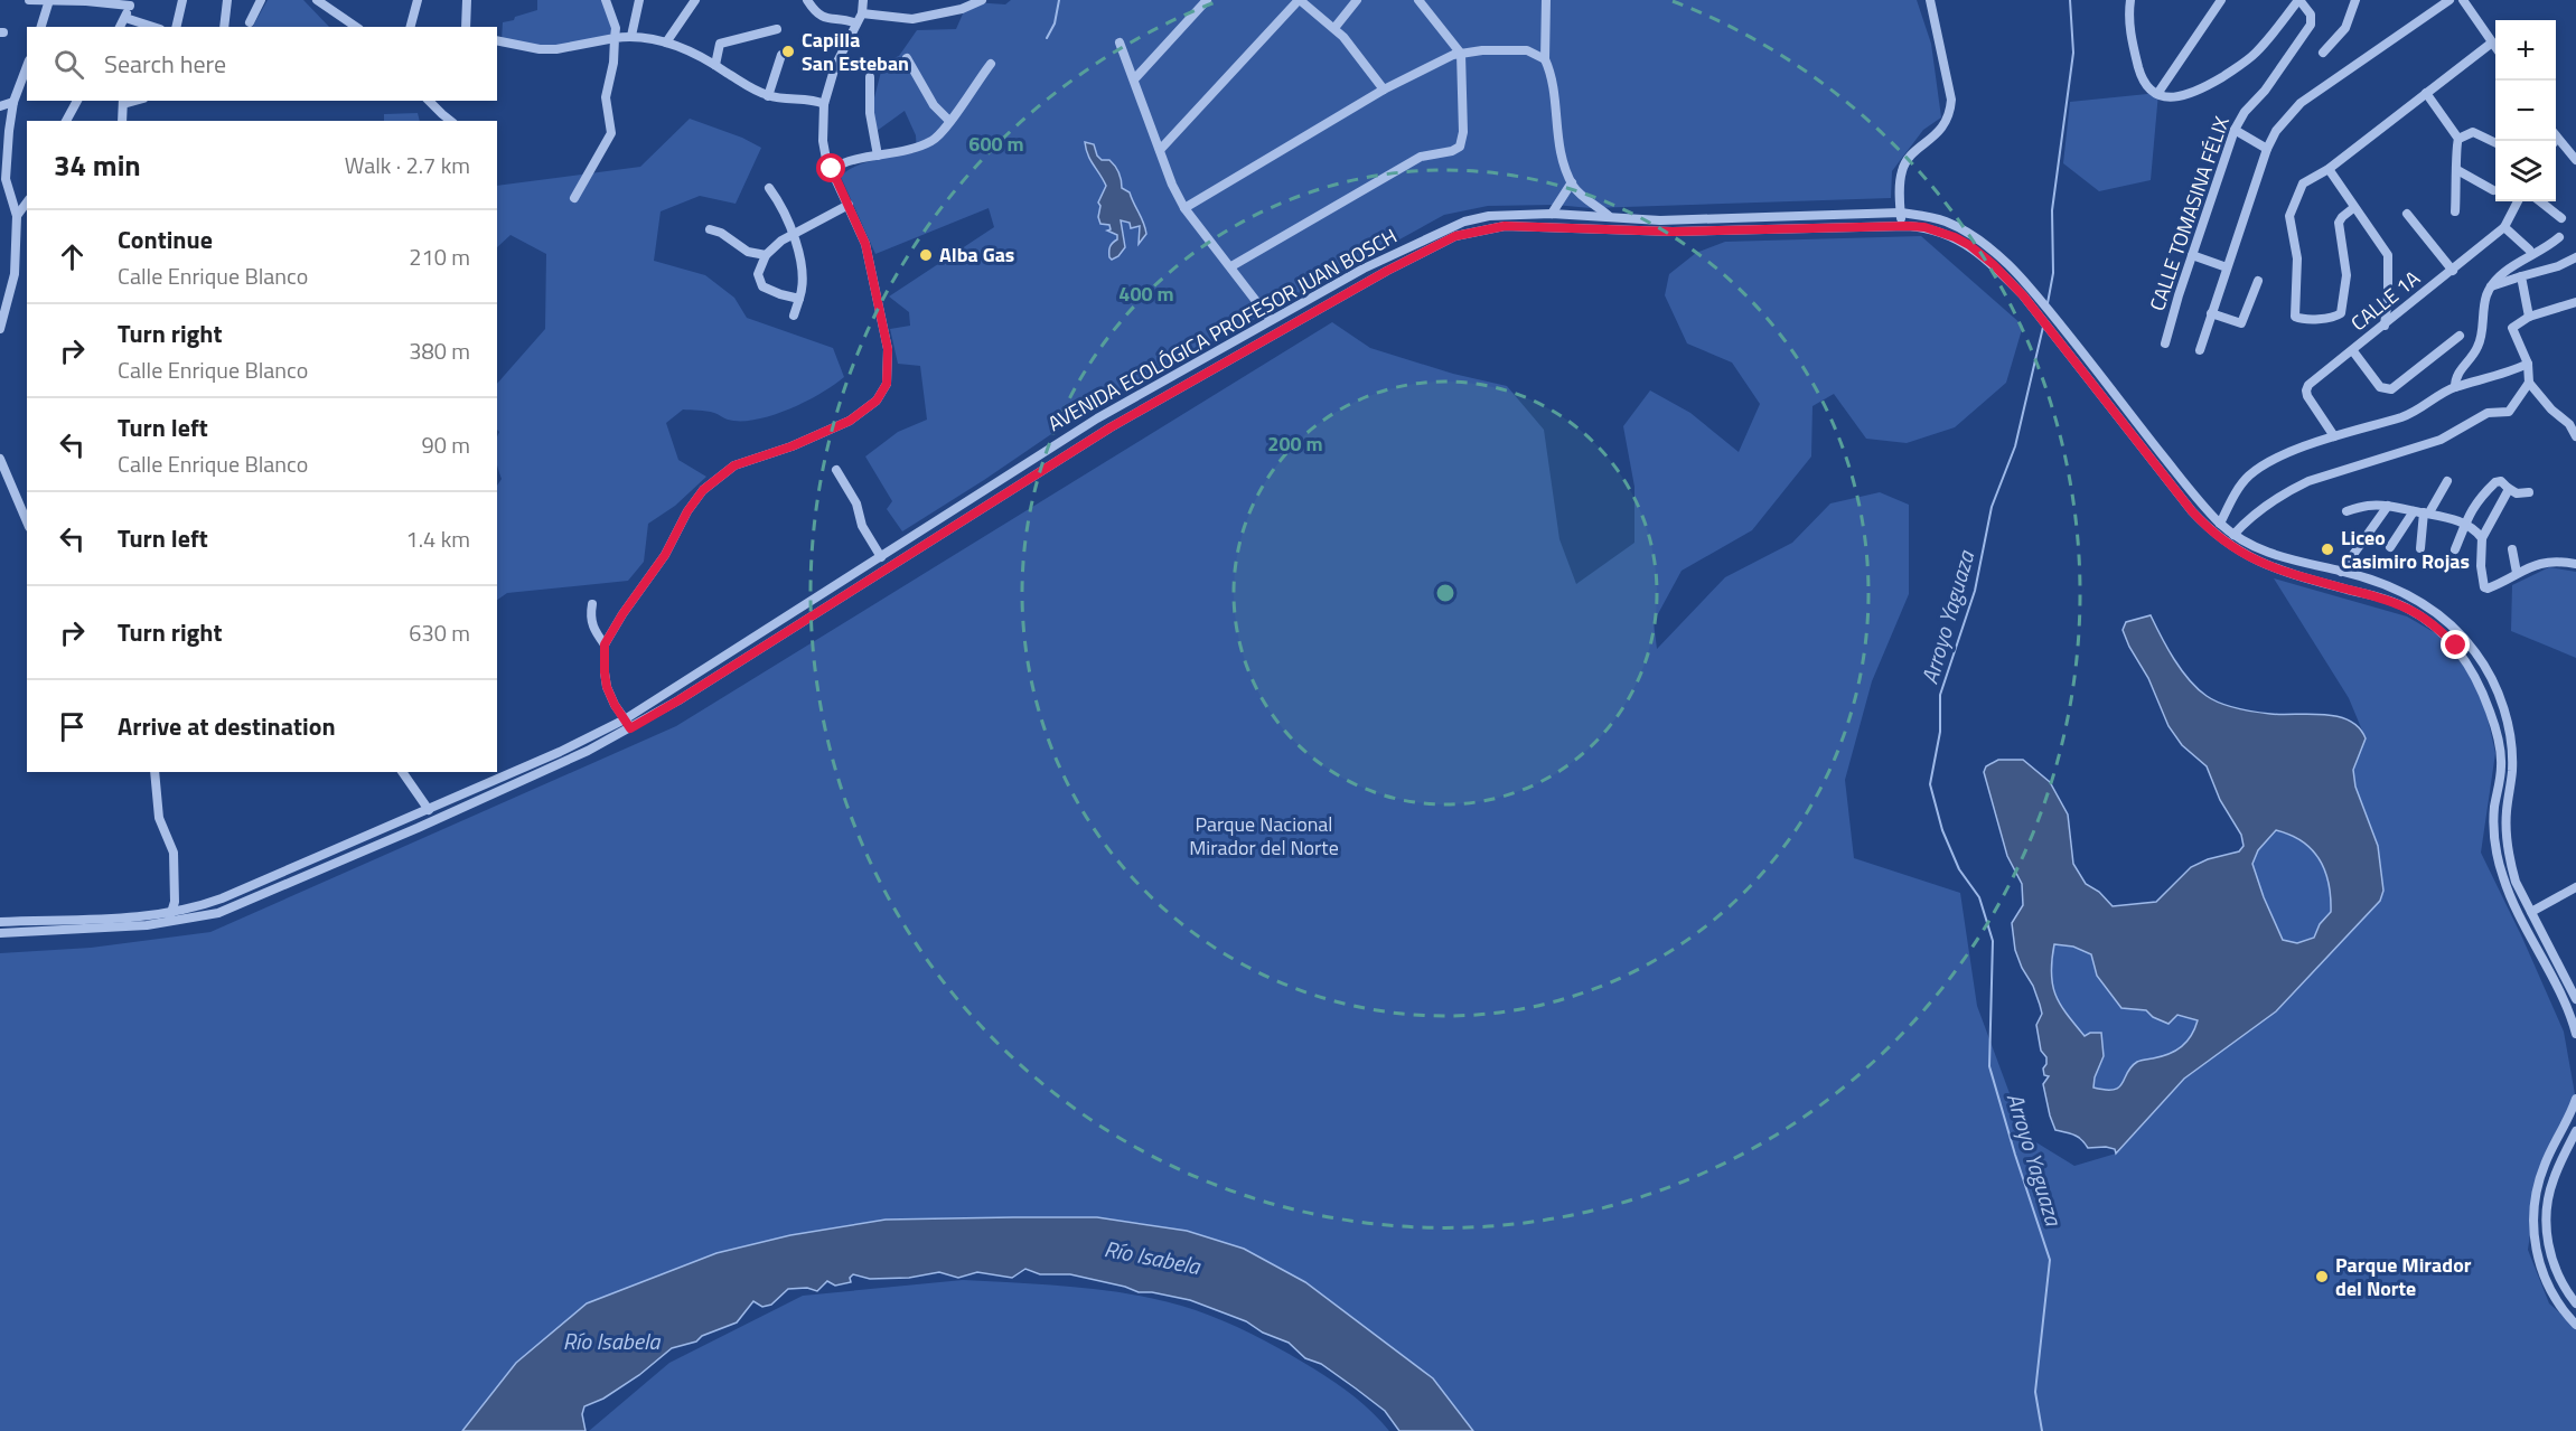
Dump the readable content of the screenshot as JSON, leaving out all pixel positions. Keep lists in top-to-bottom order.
{
  "streets": {
    "street": ["CALLE TOMASINA FÉLIX", "CALLE 1A", "AVENIDA ECOLÓGICA PROFESOR JUAN BOSCH"]
  },
  "water": ["Arroyo Yaguaza", "Río Isabela"],
  "parks": ["Parque Nacional Mirador del Norte"],
  "places": [
    "Capilla San Esteban",
    "Alba Gas",
    "Liceo Casimiro Rojas",
    "Parque Mirador del Norte"
  ],
  "page": {
    "map_buttons": ["+", "−"],
    "search": "Search here",
    "heading": ["34 min", "Walk · 2.7 km"],
    "list": [
      ["Continue", "Calle Enrique Blanco", "210 m"],
      ["Turn right", "Calle Enrique Blanco", "380 m"],
      ["Turn left", "Calle Enrique Blanco", "90 m"],
      ["Turn left", "1.4 km"],
      ["Turn right", "630 m"],
      "Arrive at destination"
    ]
  },
  "rings": ["600 m", "400 m", "200 m"]
}
